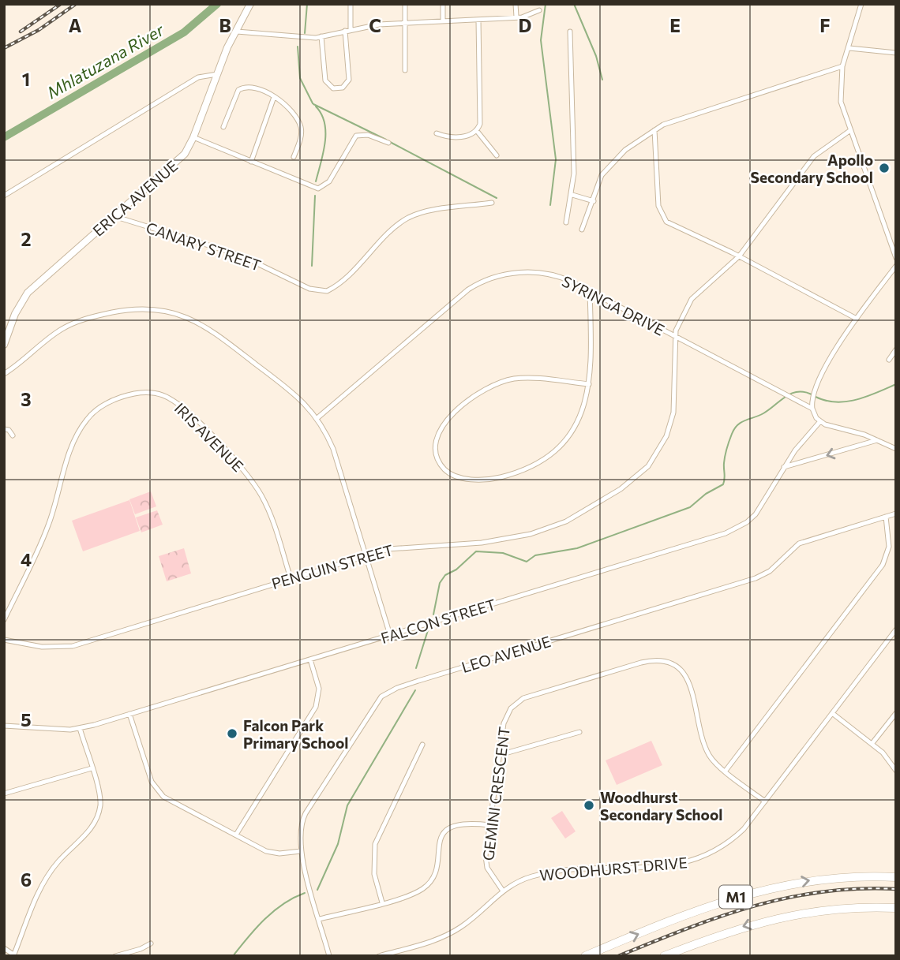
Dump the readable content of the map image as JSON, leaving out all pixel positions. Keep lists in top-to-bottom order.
{
  "streets": {
    "highway": ["M1"],
    "street": [
      "ERICA AVENUE",
      "CANARY STREET",
      "SYRINGA DRIVE",
      "IRIS AVENUE",
      "PENGUIN STREET",
      "FALCON STREET",
      "LEO AVENUE",
      "GEMINI CRESCENT",
      "WOODHURST DRIVE"
    ]
  },
  "crossings": [
    ["ERICA AVENUE", "CANARY STREET"],
    ["SYRINGA DRIVE", "PENGUIN STREET"],
    ["SYRINGA DRIVE", "FALCON STREET"],
    ["IRIS AVENUE", "PENGUIN STREET"],
    ["GEMINI CRESCENT", "WOODHURST DRIVE"]
  ],
  "water": ["Mhlatuzana River"],
  "places": ["Apollo Secondary School", "Falcon Park Primary School", "Woodhurst Secondary School"],
  "grid": {
    "columns": [
      "A",
      "B",
      "C",
      "D",
      "E",
      "F"
    ],
    "rows": [
      "1",
      "2",
      "3",
      "4",
      "5",
      "6"
    ]
  }
}
